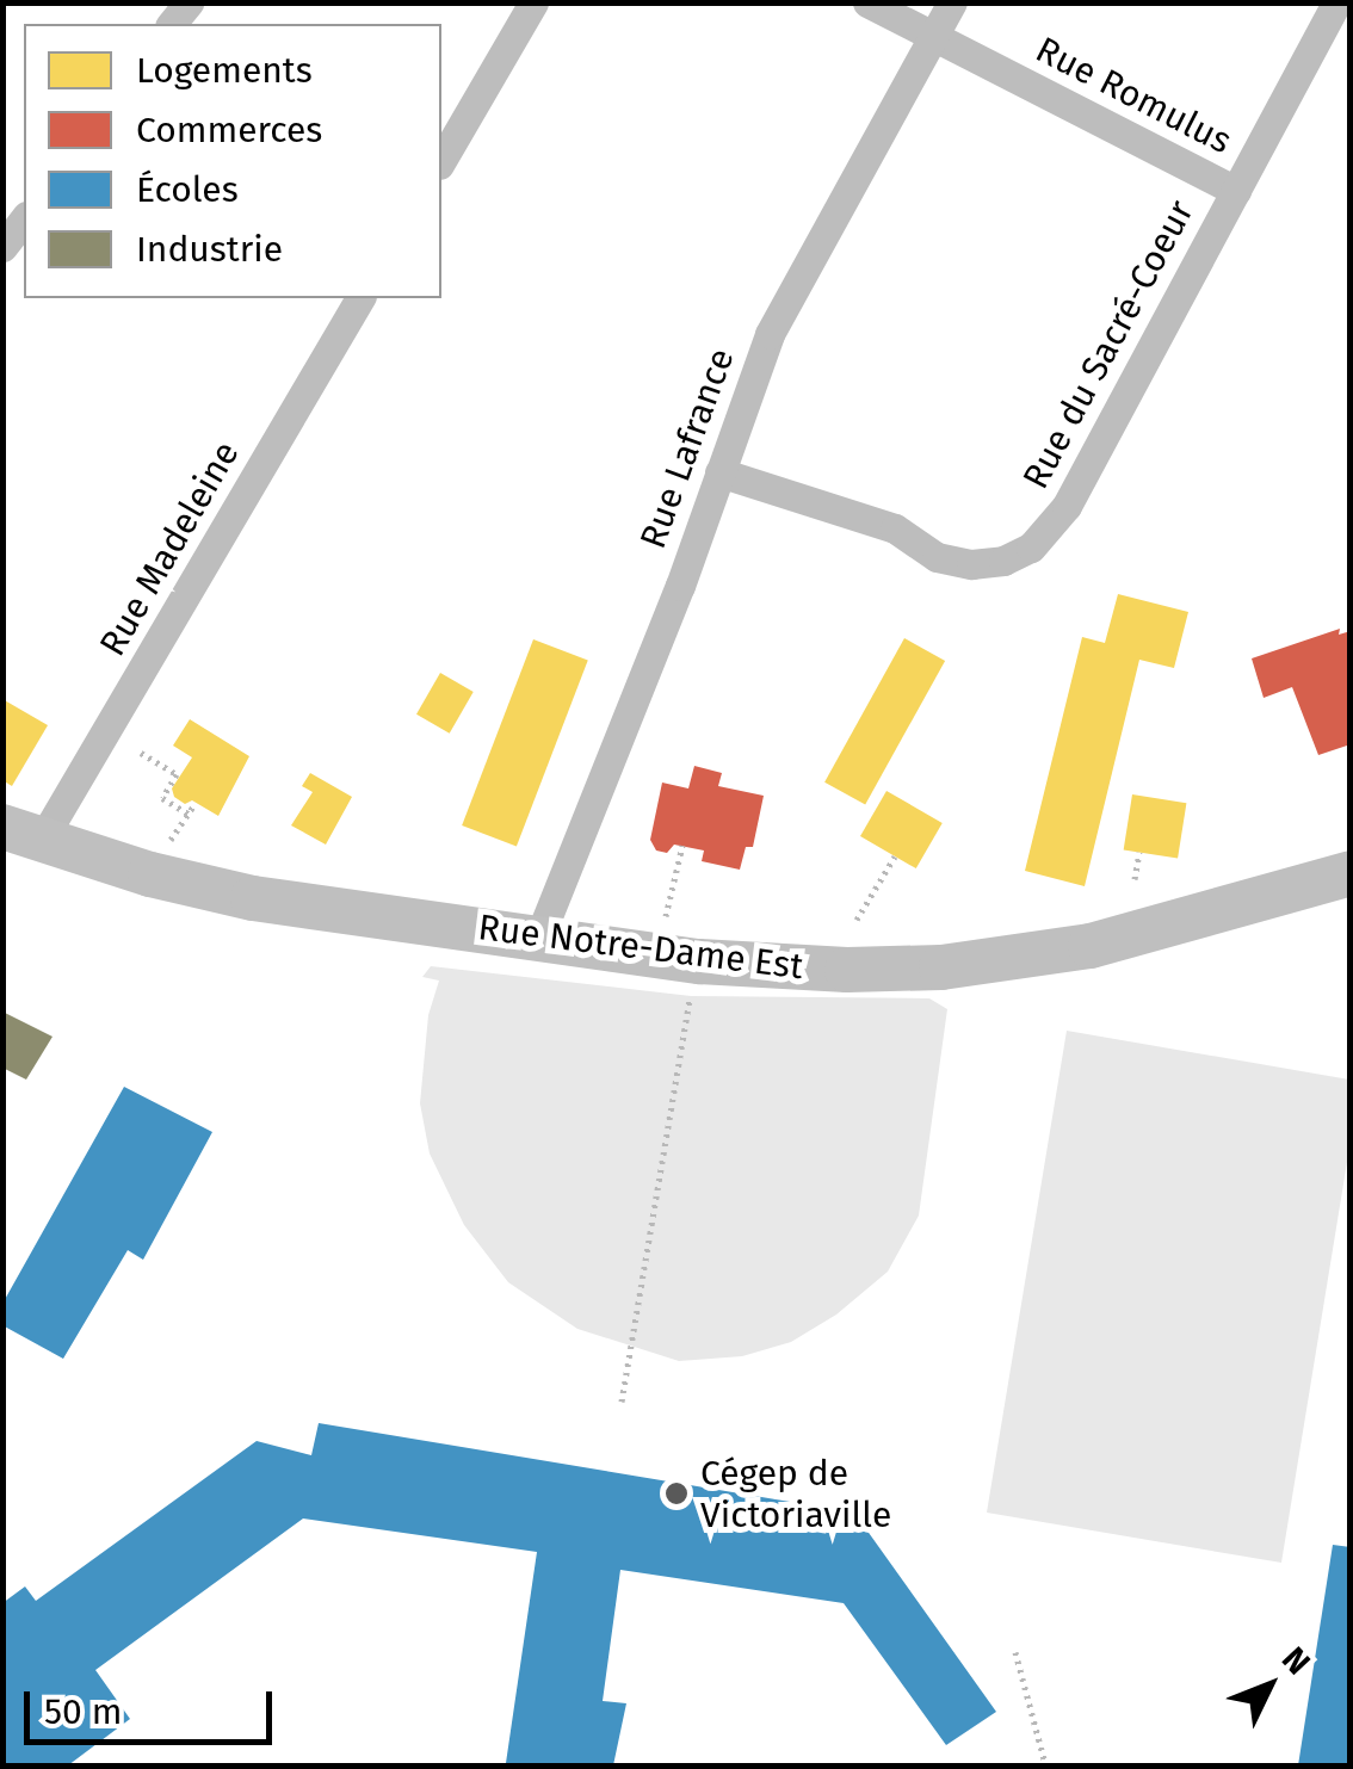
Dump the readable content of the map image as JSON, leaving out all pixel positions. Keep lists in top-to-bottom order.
{
  "streets": {
    "street": [
      "Rue Romulus",
      "Rue du Sacré-Coeur",
      "Rue Lafrance",
      "Rue Madeleine",
      "Rue Notre-Dame Est"
    ]
  },
  "crossings": [
    ["Rue Romulus", "Rue du Sacré-Coeur"],
    ["Rue Romulus", "Rue Lafrance"],
    ["Rue du Sacré-Coeur", "Rue Lafrance"],
    ["Rue Lafrance", "Rue Notre-Dame Est"],
    ["Rue Madeleine", "Rue Notre-Dame Est"]
  ],
  "places": ["Cégep de Victoriaville"],
  "legend": [
    "Logements",
    "Commerces",
    "Écoles",
    "Industrie"
  ],
  "scale_bar": "50 m",
  "north": "top right"
}
